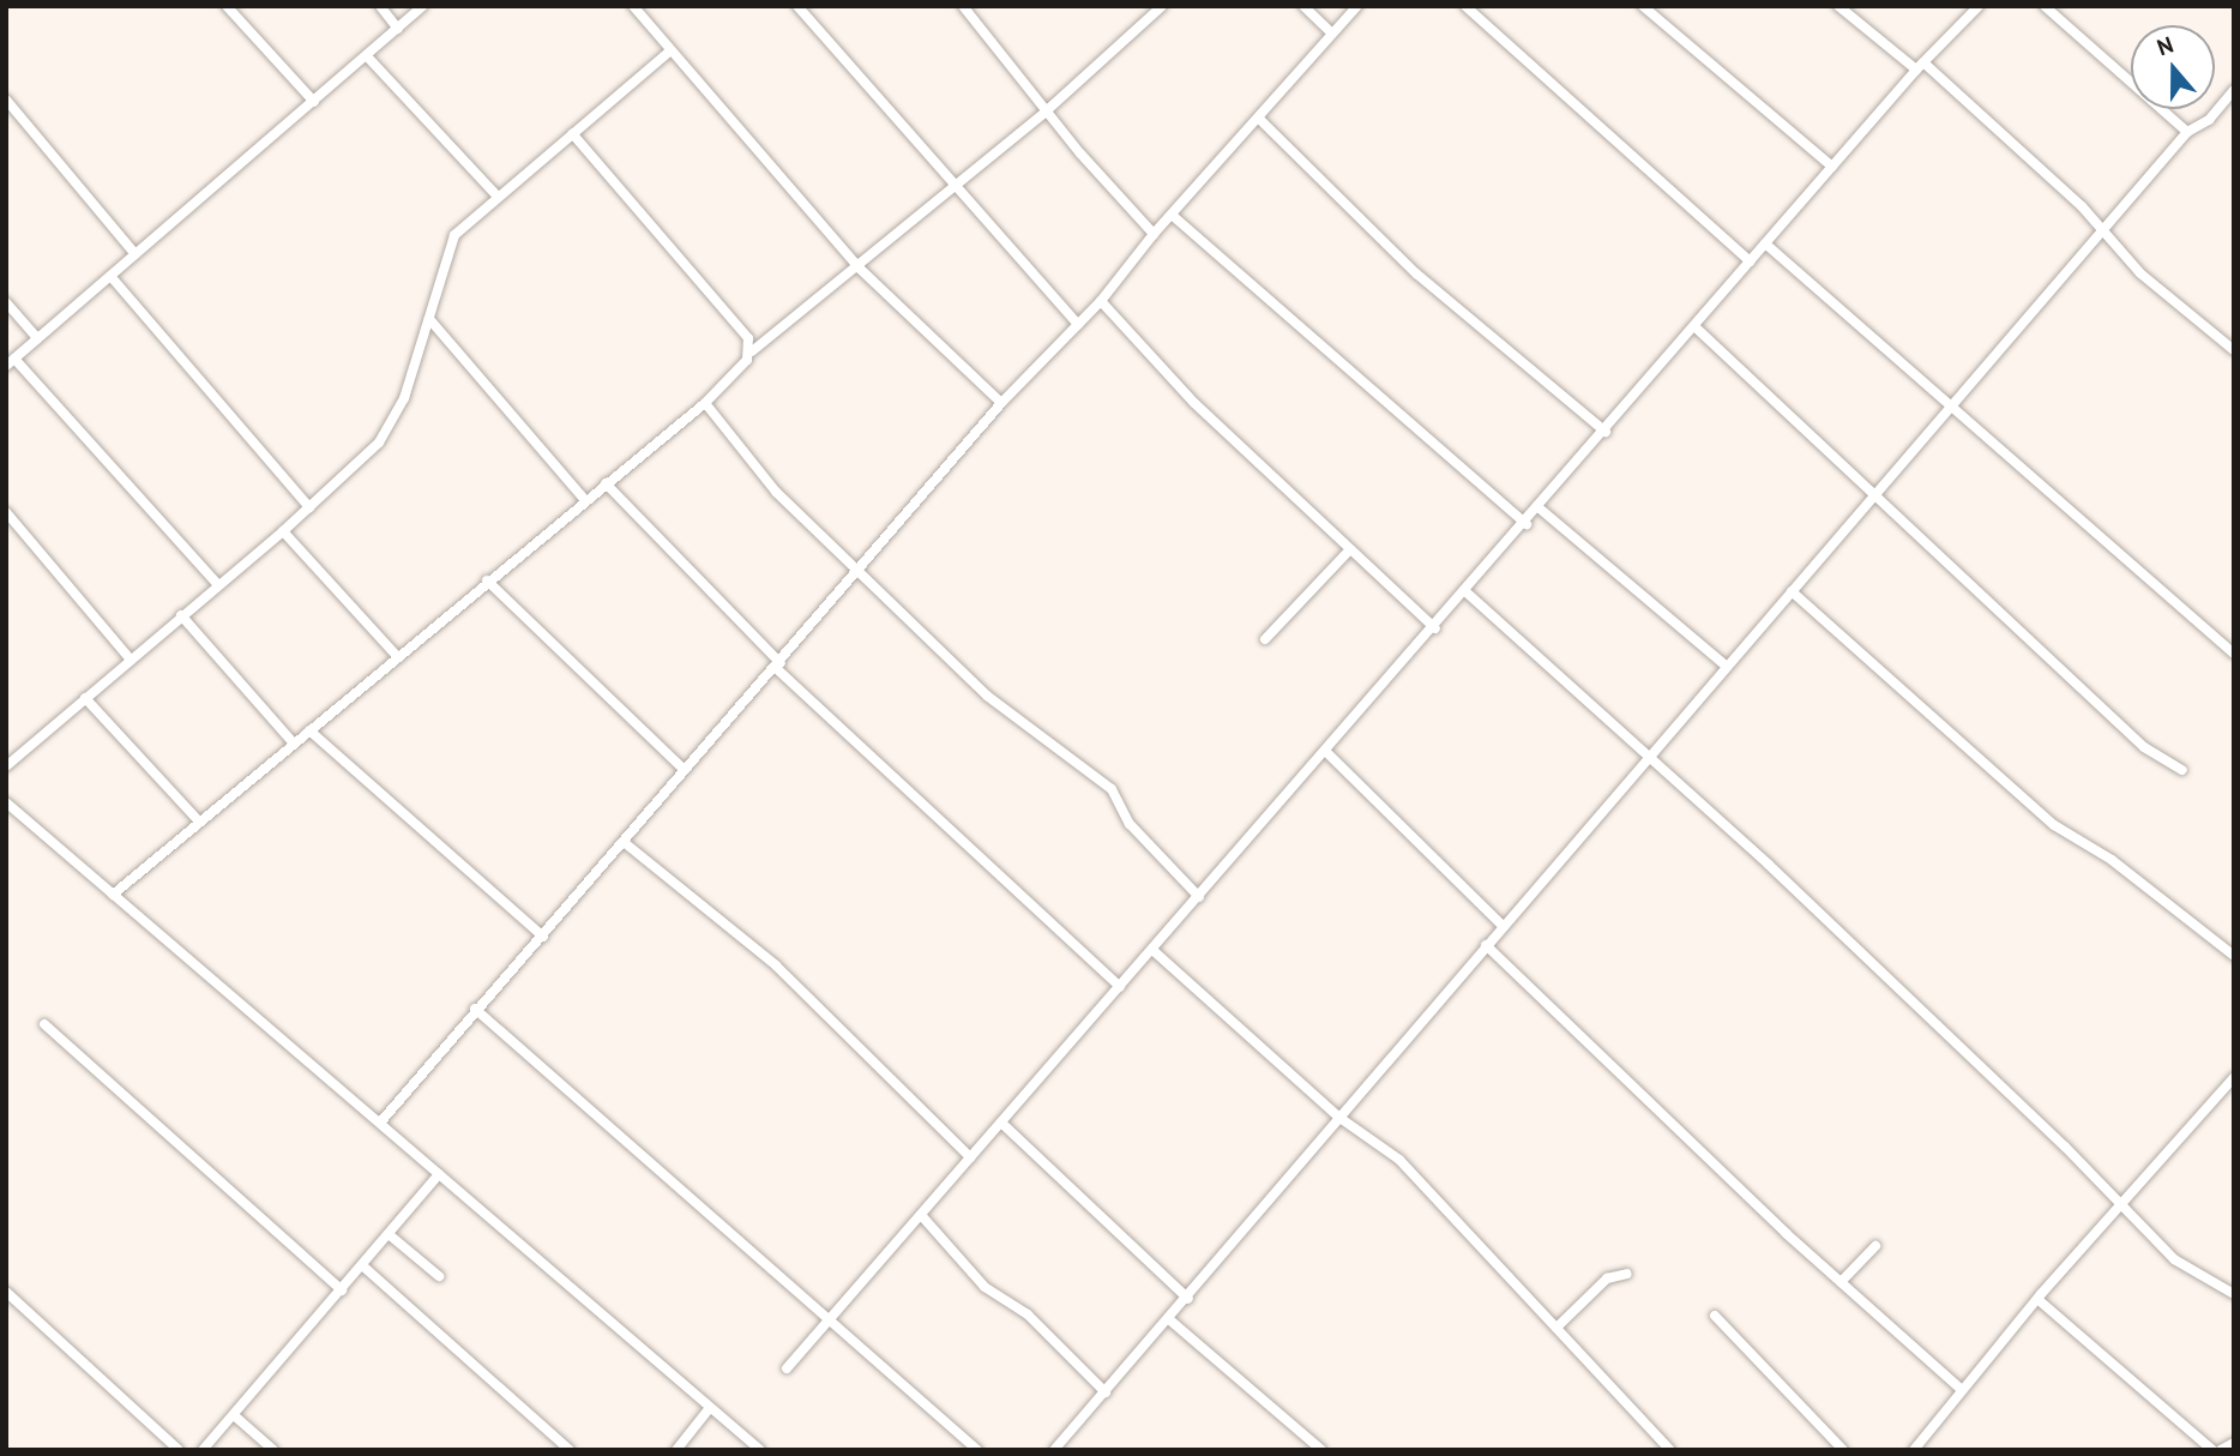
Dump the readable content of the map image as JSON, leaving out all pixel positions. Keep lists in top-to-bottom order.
{
  "north": "top"
}
